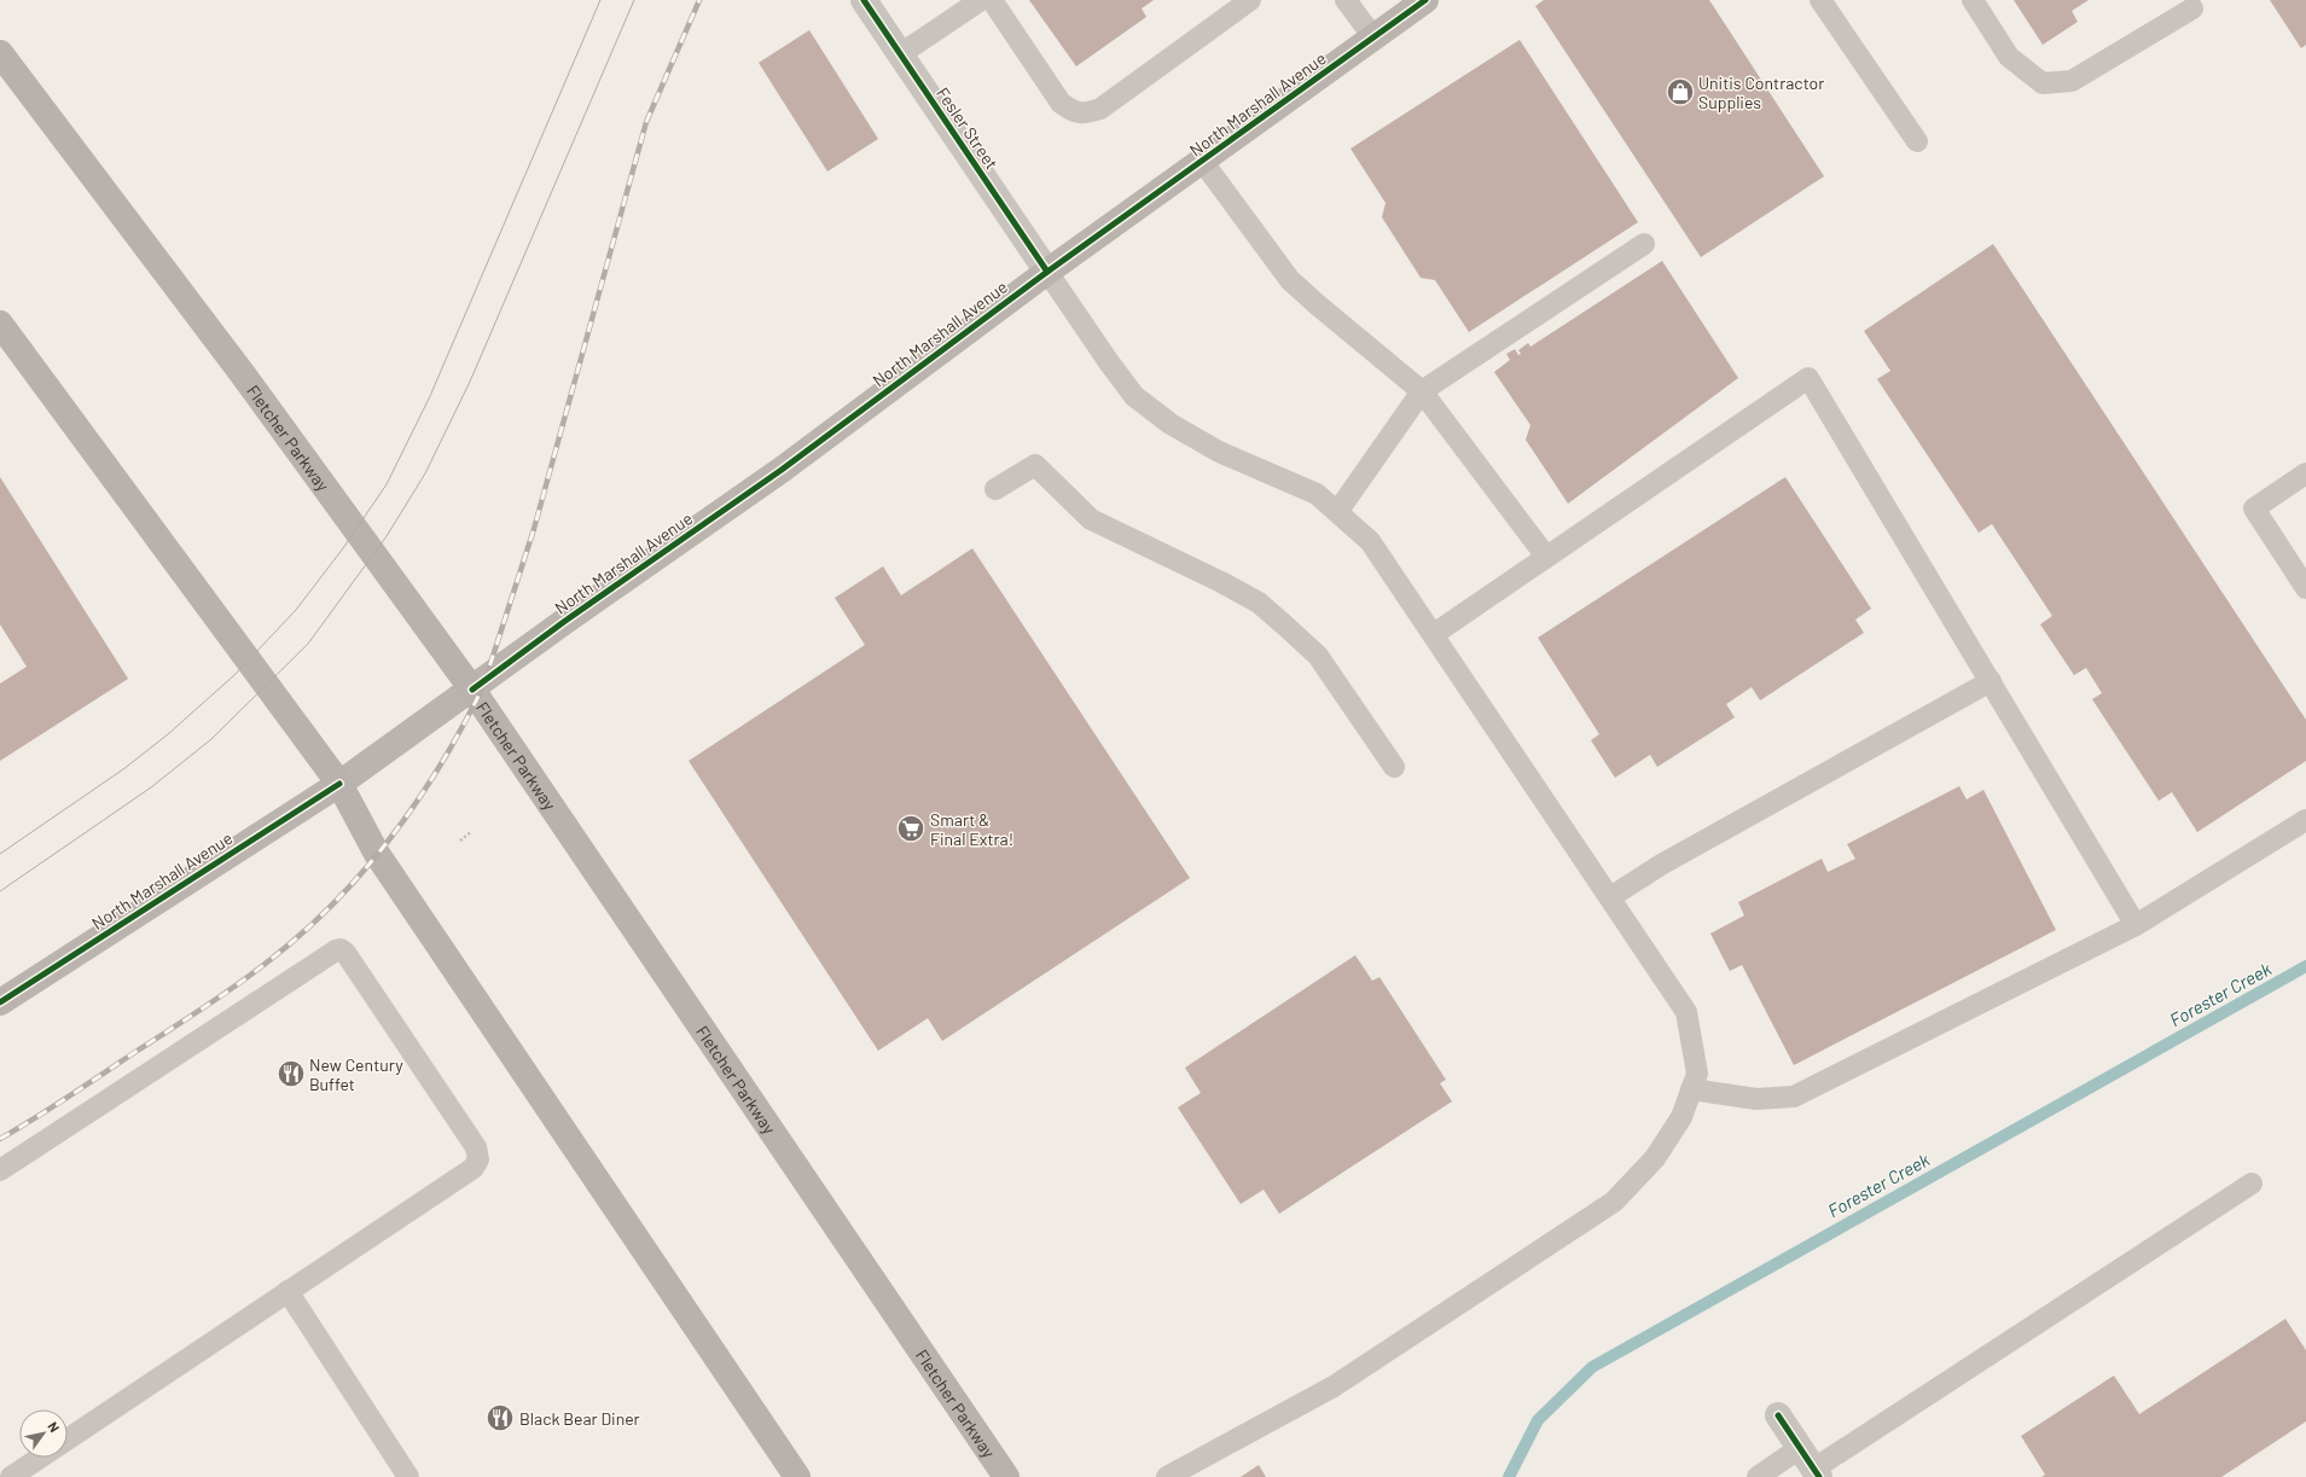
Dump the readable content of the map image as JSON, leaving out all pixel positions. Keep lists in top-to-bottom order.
{
  "streets": {
    "main road": ["North Marshall Avenue", "Fletcher Parkway"],
    "street": ["Fesler Street"]
  },
  "crossings": [
    ["North Marshall Avenue", "Fesler Street"],
    ["North Marshall Avenue", "Fletcher Parkway"]
  ],
  "water": ["Forester Creek"],
  "places": {
    "shop": ["Unitis Contractor Supplies"],
    "supermarket": ["Smart & Final Extra!"],
    "restaurant": ["New Century Buffet", "Black Bear Diner"]
  },
  "north": "top right"
}
